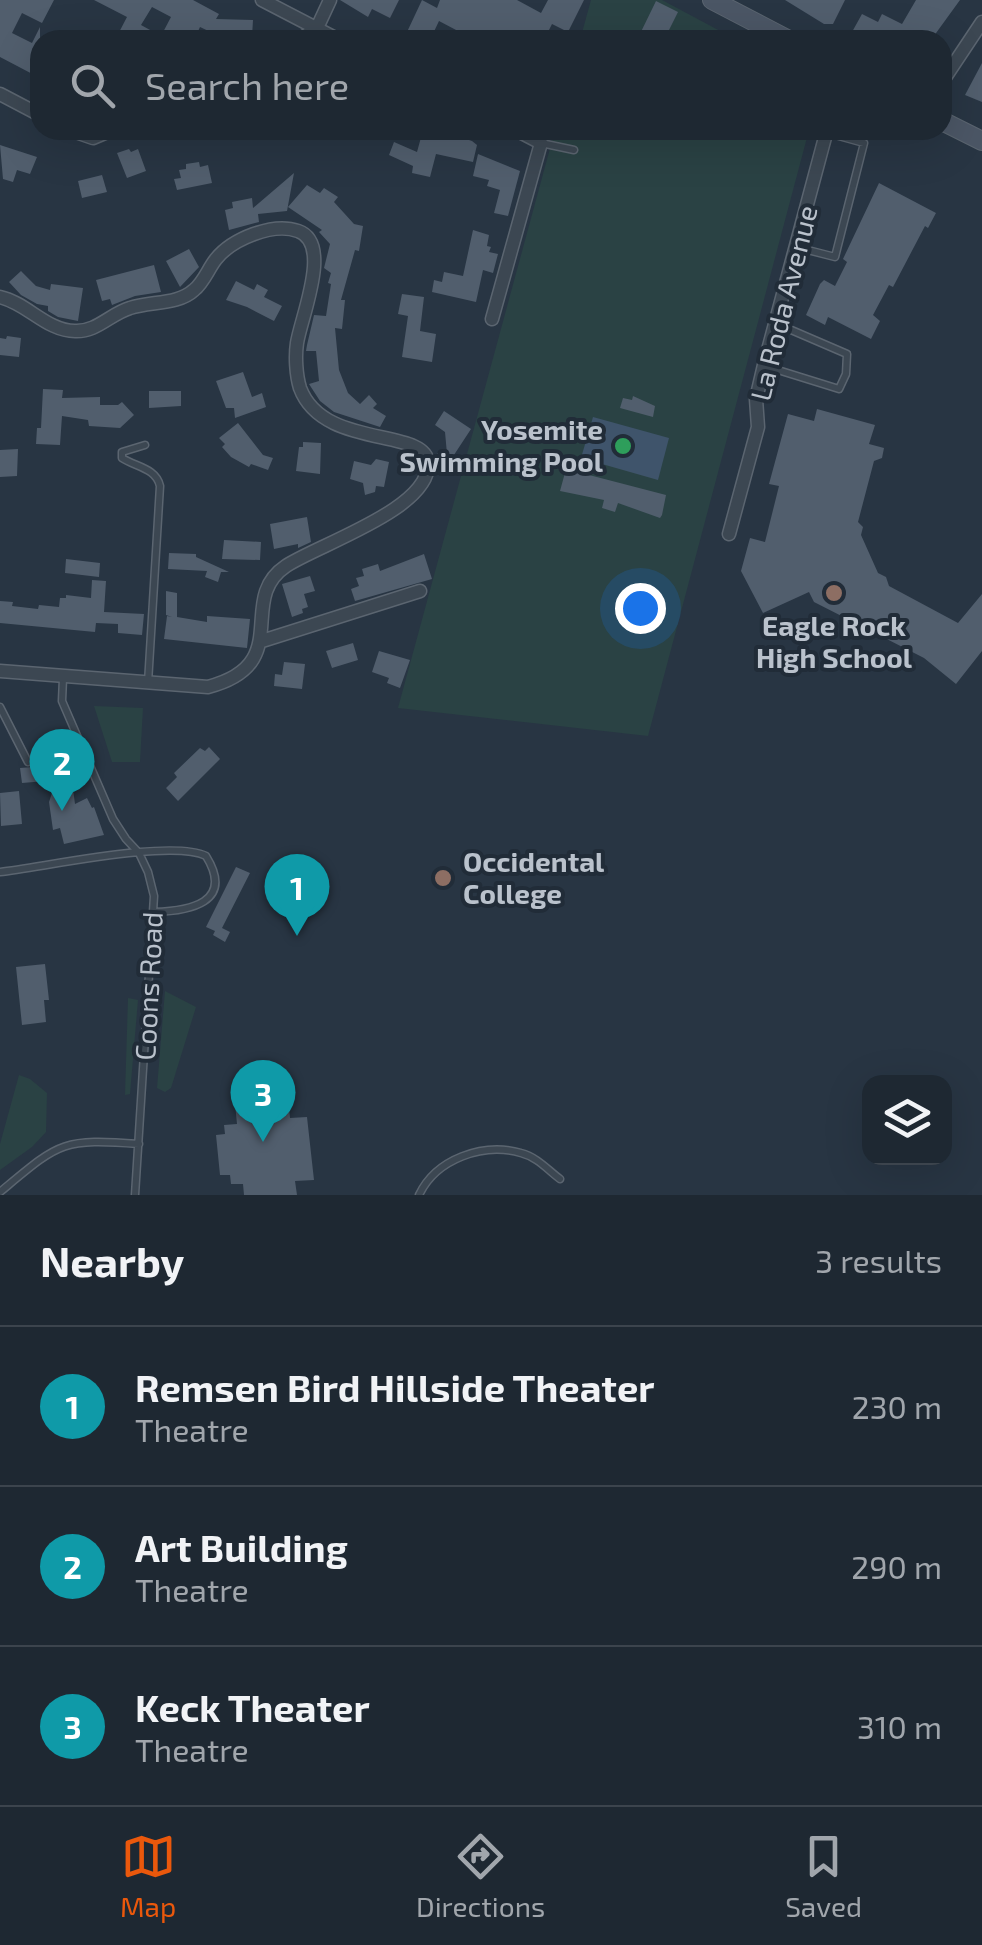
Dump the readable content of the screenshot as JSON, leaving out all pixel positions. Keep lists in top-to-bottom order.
{
  "streets": {
    "street": ["La Roda Avenue"],
    "lane": ["Coons Road"]
  },
  "places": ["Yosemite Swimming Pool", "Eagle Rock High School", "Occidental College"],
  "page": {
    "search": "Search here",
    "pins": ["2", "1", "3"],
    "heading": ["Nearby", "3 results"],
    "list": [
      {
        "mark": "1",
        "name": "Remsen Bird Hillside Theater",
        "note": "Theatre",
        "value": "230 m"
      },
      {
        "mark": "2",
        "name": "Art Building",
        "note": "Theatre",
        "value": "290 m"
      },
      {
        "mark": "3",
        "name": "Keck Theater",
        "note": "Theatre",
        "value": "310 m"
      }
    ],
    "nav": ["Map", "Directions", "Saved"]
  }
}
